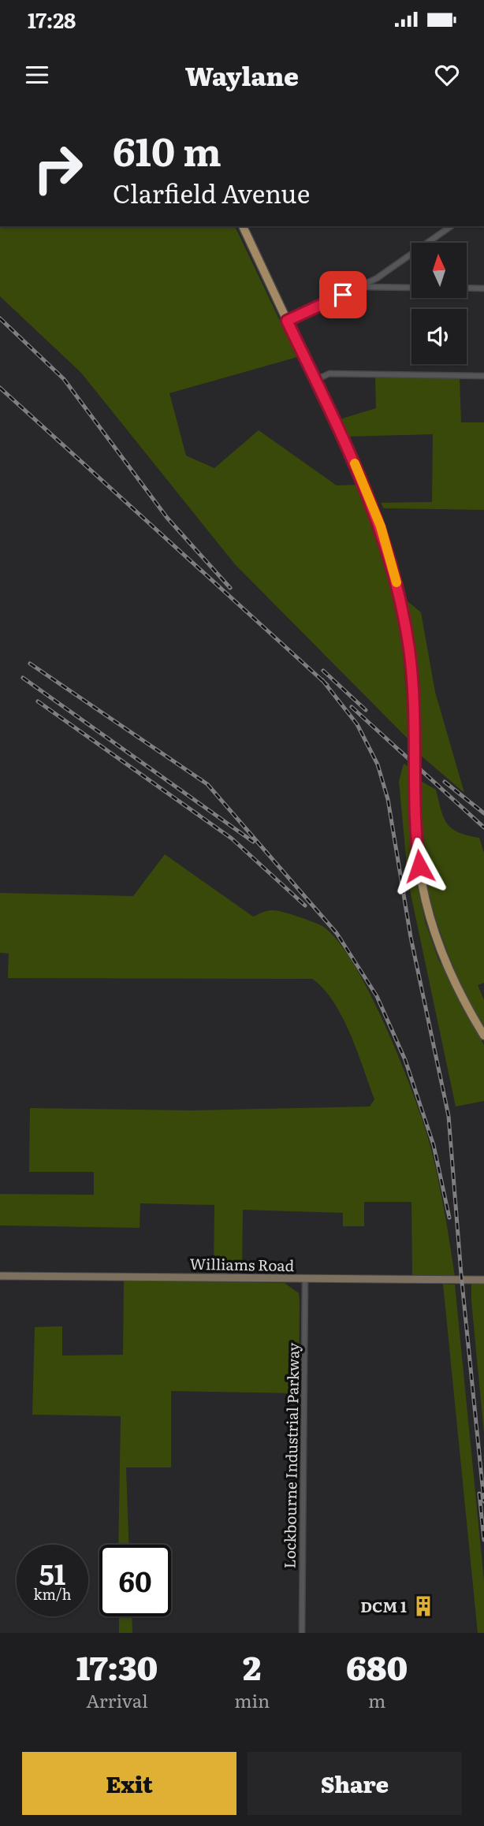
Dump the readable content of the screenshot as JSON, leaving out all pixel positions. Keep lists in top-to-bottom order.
{
  "streets": {
    "main road": ["Williams Road"],
    "street": ["Lockbourne Industrial Parkway"]
  },
  "crossings": [
    ["Williams Road", "Lockbourne Industrial Parkway"]
  ],
  "places": {
    "building": ["DCM 1"]
  },
  "north": "top",
  "page": {
    "status": "17:28",
    "header": "Waylane",
    "turn": ["610 m", "Clarfield Avenue"],
    "speed": "51 km/h",
    "limit": "60",
    "eta": [
      "17:30",
      "Arrival",
      "2",
      "min",
      "680",
      "m"
    ],
    "buttons": ["Exit", "Share"]
  }
}
